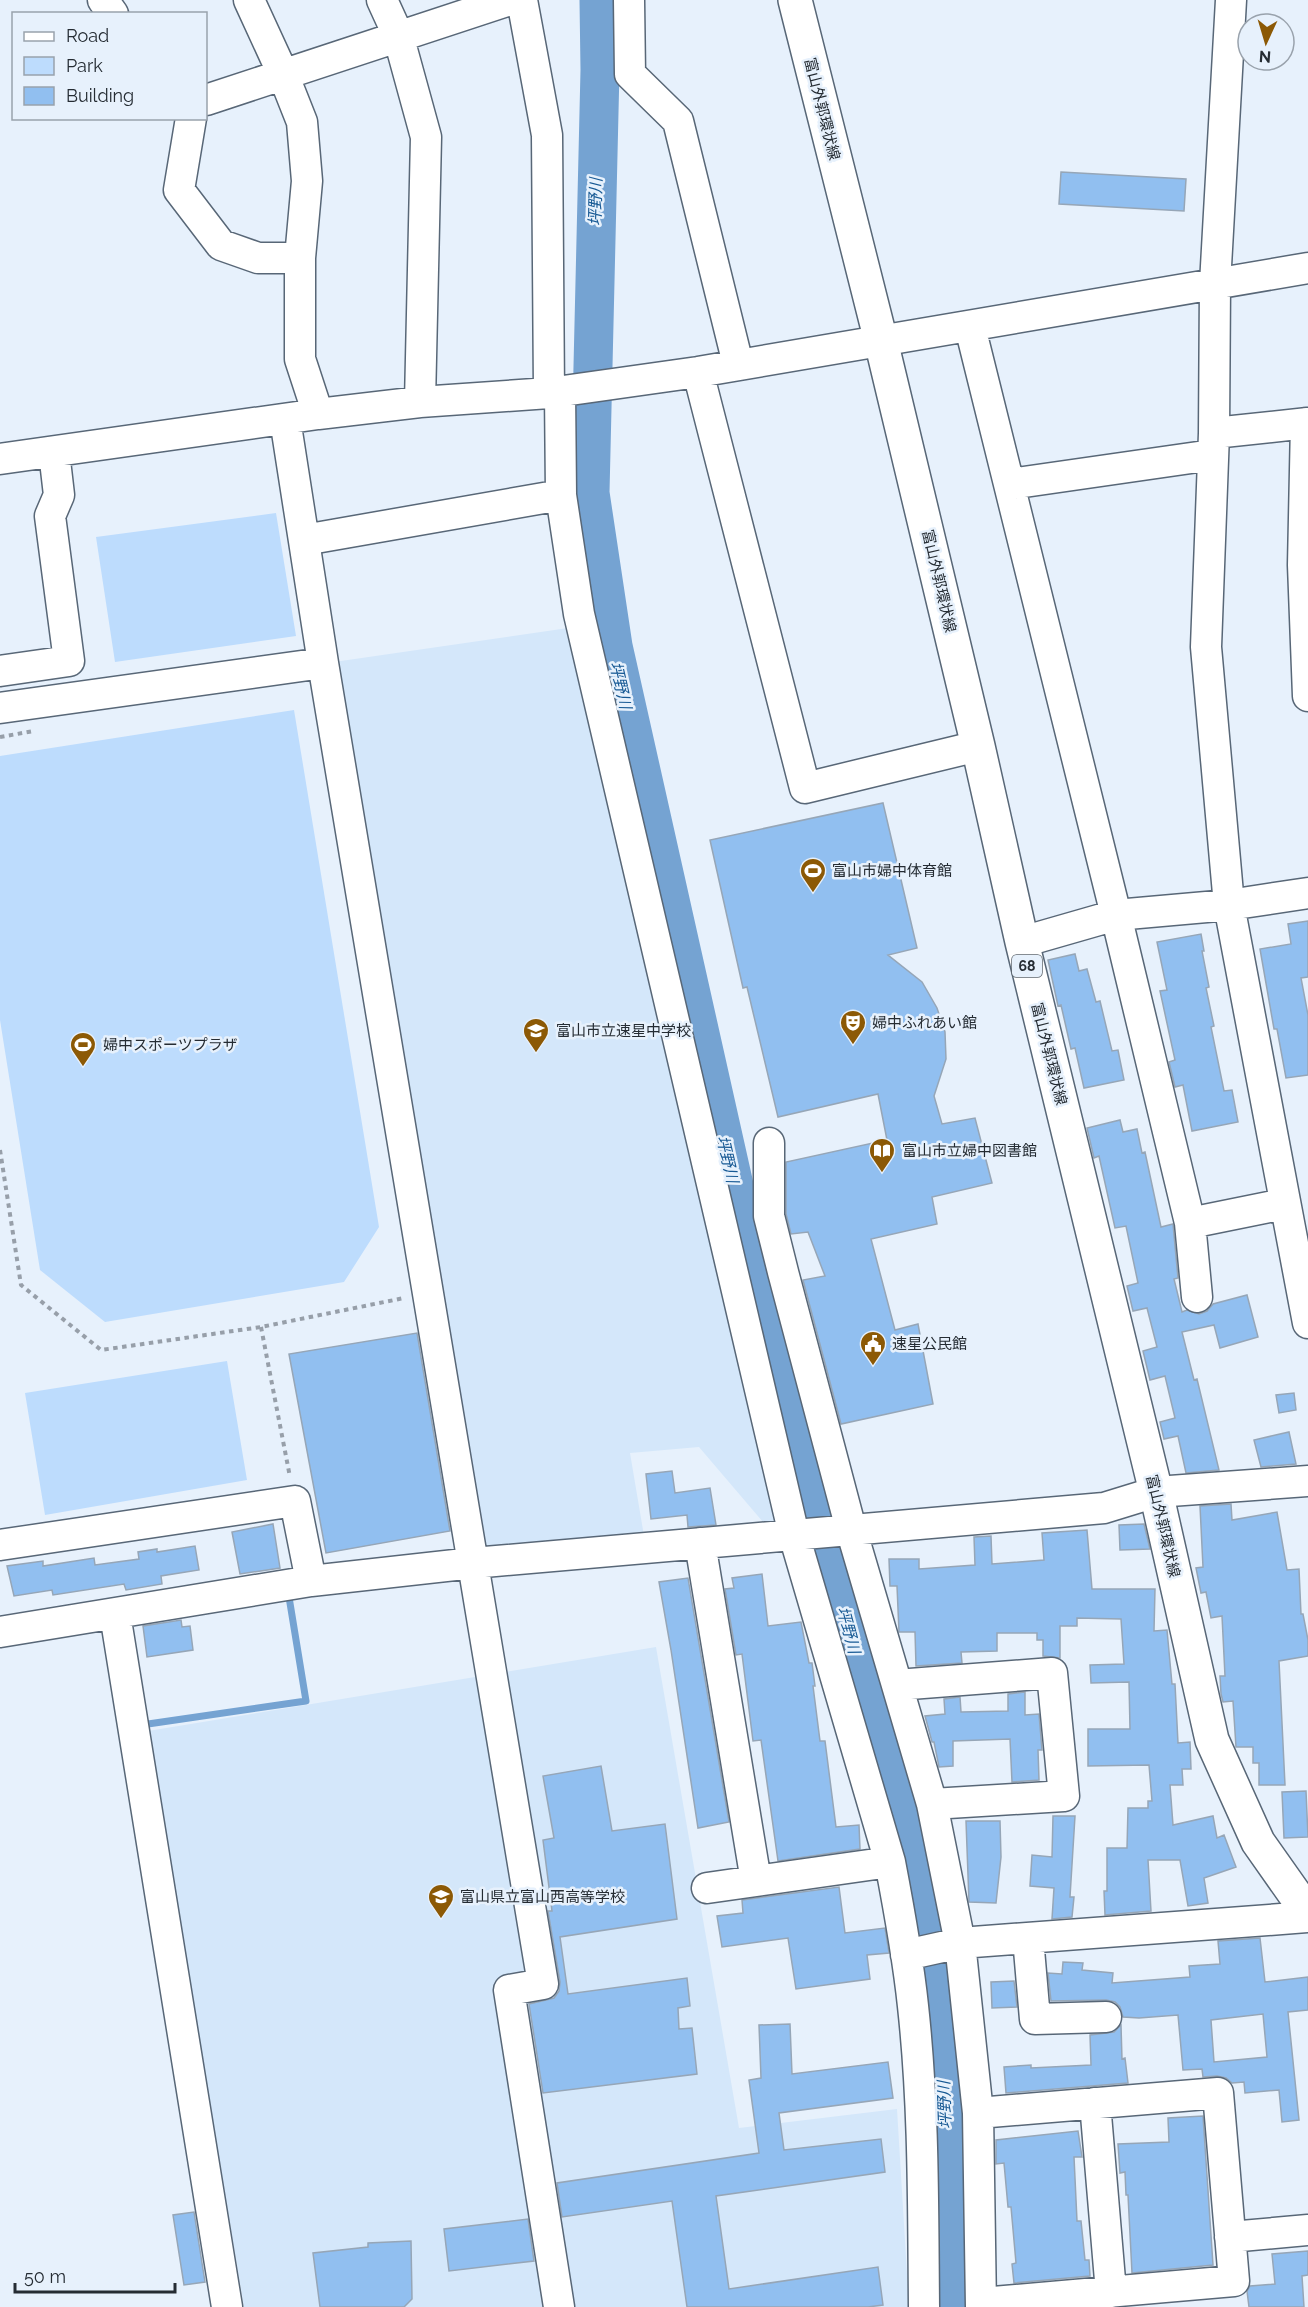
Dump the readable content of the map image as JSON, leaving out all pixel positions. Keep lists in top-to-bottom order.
{
  "streets": {
    "main road": ["富山外郭環状線", "68"]
  },
  "water": ["坪野川"],
  "places": {
    "sports": ["富山市婦中体育館", "婦中スポーツプラザ"],
    "theatre": ["婦中ふれあい館"],
    "school or university": ["富山市立速星中学校", "富山県立富山西高等学校"],
    "library": ["富山市立婦中図書館"],
    "public building": ["速星公民館"]
  },
  "legend": ["Road", "Park", "Building"],
  "scale_bar": "50 m",
  "north": "bottom"
}
